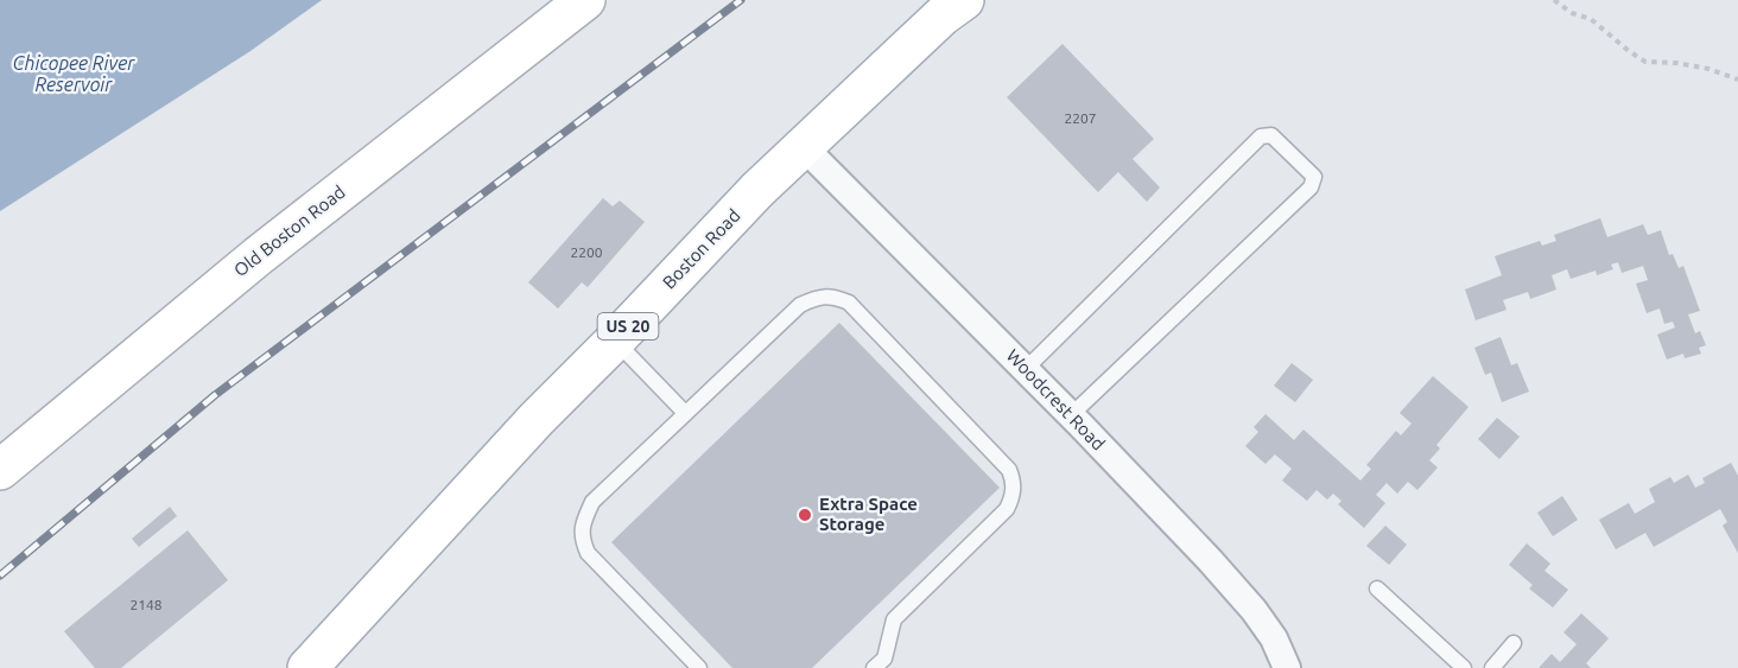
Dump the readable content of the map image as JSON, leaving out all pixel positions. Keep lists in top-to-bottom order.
{
  "streets": {
    "main road": ["Old Boston Road", "Boston Road", "US 20"],
    "street": ["Woodcrest Road"]
  },
  "crossings": [
    ["Boston Road", "Woodcrest Road"]
  ],
  "water": ["Chicopee River Reservoir"],
  "places": ["Extra Space Storage"],
  "house_numbers": ["2207", "2200", "2148"]
}
